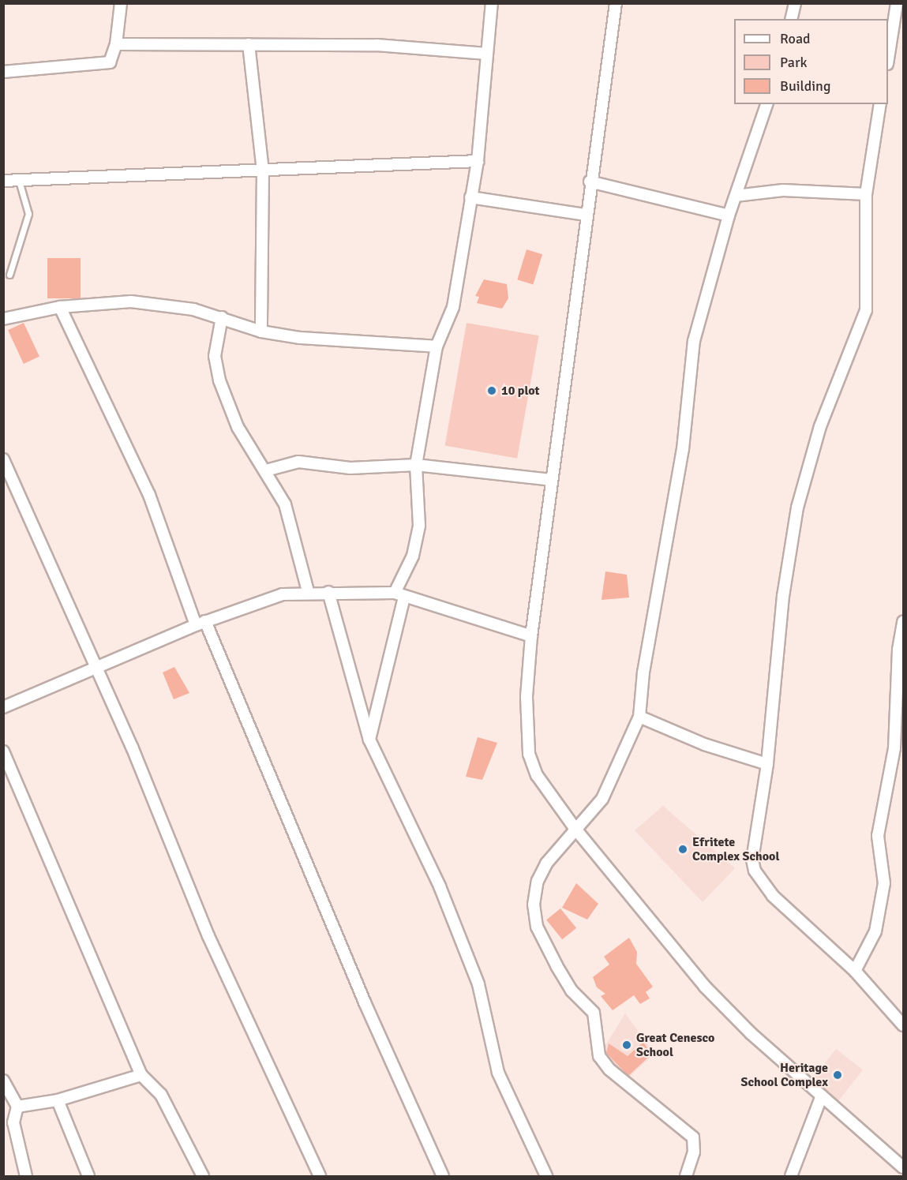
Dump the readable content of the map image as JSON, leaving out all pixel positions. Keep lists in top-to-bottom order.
{
  "places": [
    "10 plot",
    "Efritete Complex School",
    "Great Cenesco School",
    "Heritage School Complex"
  ],
  "legend": ["Road", "Park", "Building"]
}
